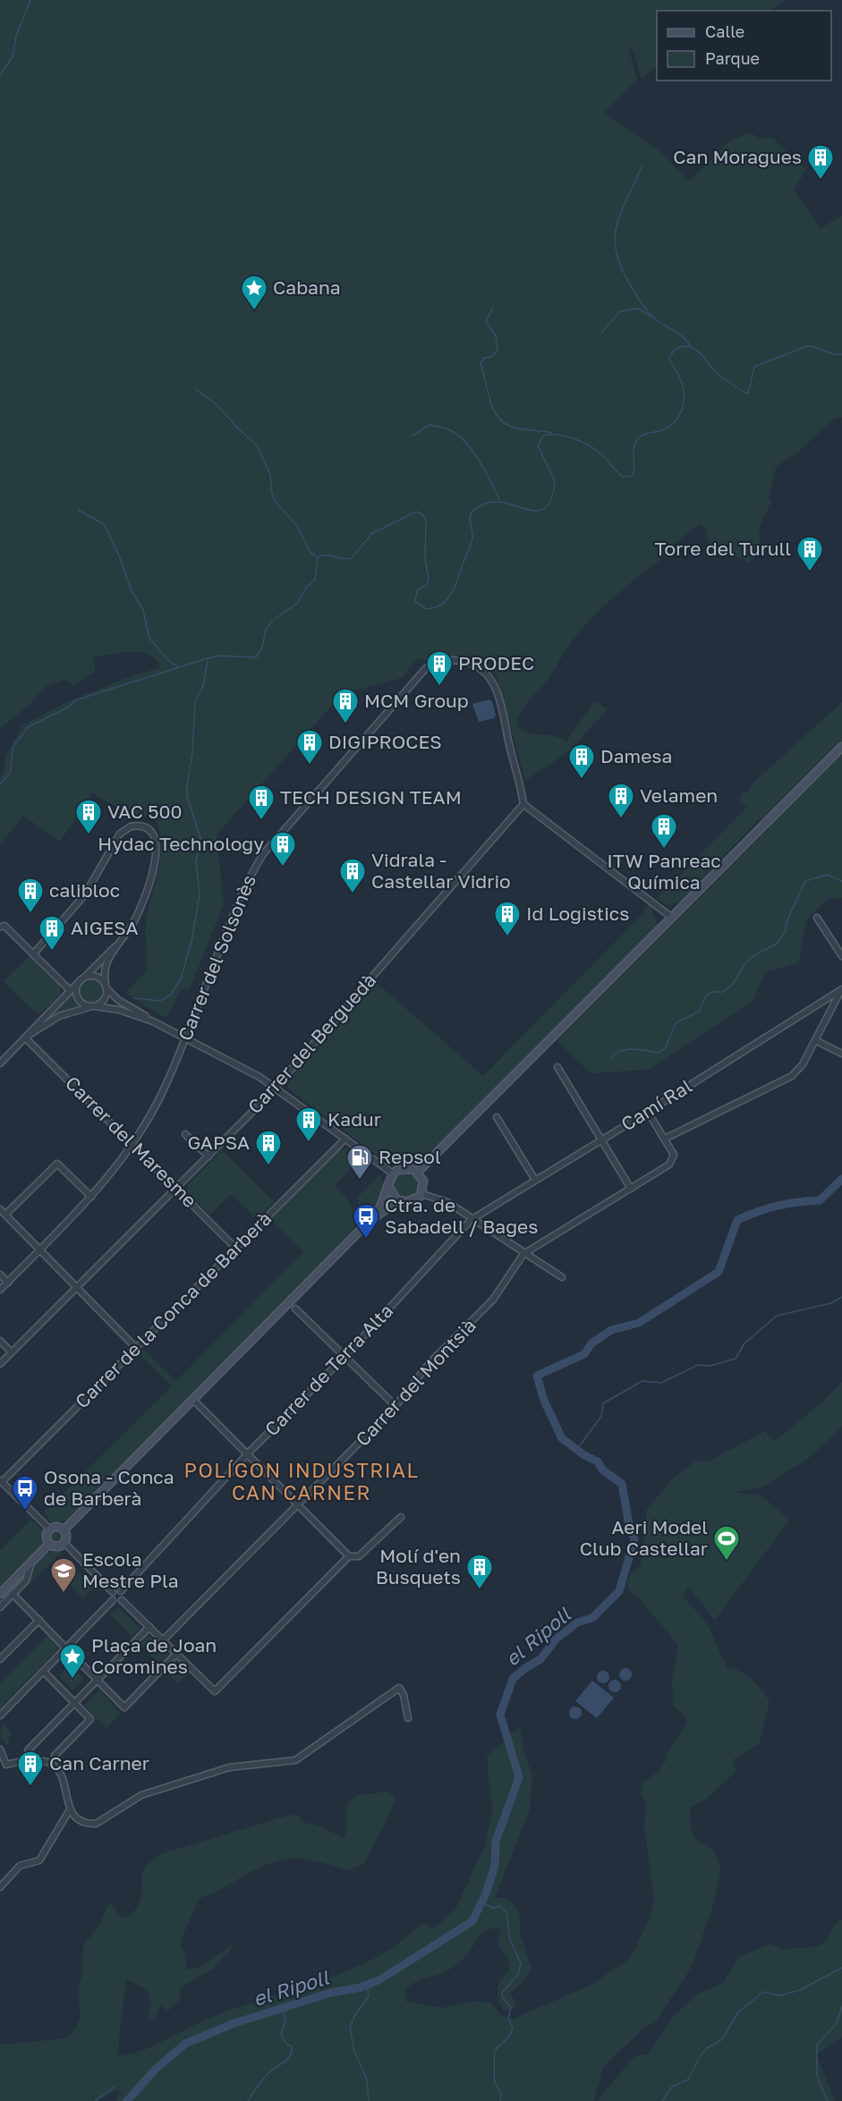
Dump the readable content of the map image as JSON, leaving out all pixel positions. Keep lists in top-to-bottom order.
{
  "streets": {
    "street": [
      "Carrer del Solsonès",
      "Carrer del Berguedà",
      "Camí Ral",
      "Carrer del Maresme",
      "Carrer de la Conca de Barberà",
      "Carrer de Terra Alta",
      "Carrer del Montsià"
    ]
  },
  "crossings": [
    ["Carrer del Solsonès", "Carrer del Berguedà"],
    ["Carrer del Solsonès", "Carrer del Maresme"],
    ["Carrer del Berguedà", "Carrer del Maresme"],
    ["Camí Ral", "Carrer de Terra Alta"],
    ["Carrer del Maresme", "Carrer de la Conca de Barberà"]
  ],
  "districts": ["POLÍGON INDUSTRIAL CAN CARNER"],
  "water": ["el Ripoll"],
  "places": {
    "building": [
      "Can Moragues",
      "Torre del Turull",
      "PRODEC",
      "MCM Group",
      "DIGIPROCES",
      "Damesa",
      "Velamen",
      "TECH DESIGN TEAM",
      "VAC 500",
      "ITW Panreac Química",
      "Hydac Technology",
      "Vidrala - Castellar Vidrio",
      "calibloc",
      "Id Logistics",
      "AIGESA",
      "Kadur",
      "GAPSA",
      "Molí d'en Busquets",
      "Can Carner"
    ],
    "place": ["Cabana", "Plaça de Joan Coromines"],
    "fuel station": ["Repsol"],
    "bus stop": ["Ctra. de Sabadell / Bages", "Osona - Conca de Barberà"],
    "sports": ["Aeri Model Club Castellar"],
    "school or university": ["Escola Mestre Pla"]
  },
  "legend": ["Calle", "Parque"]
}
